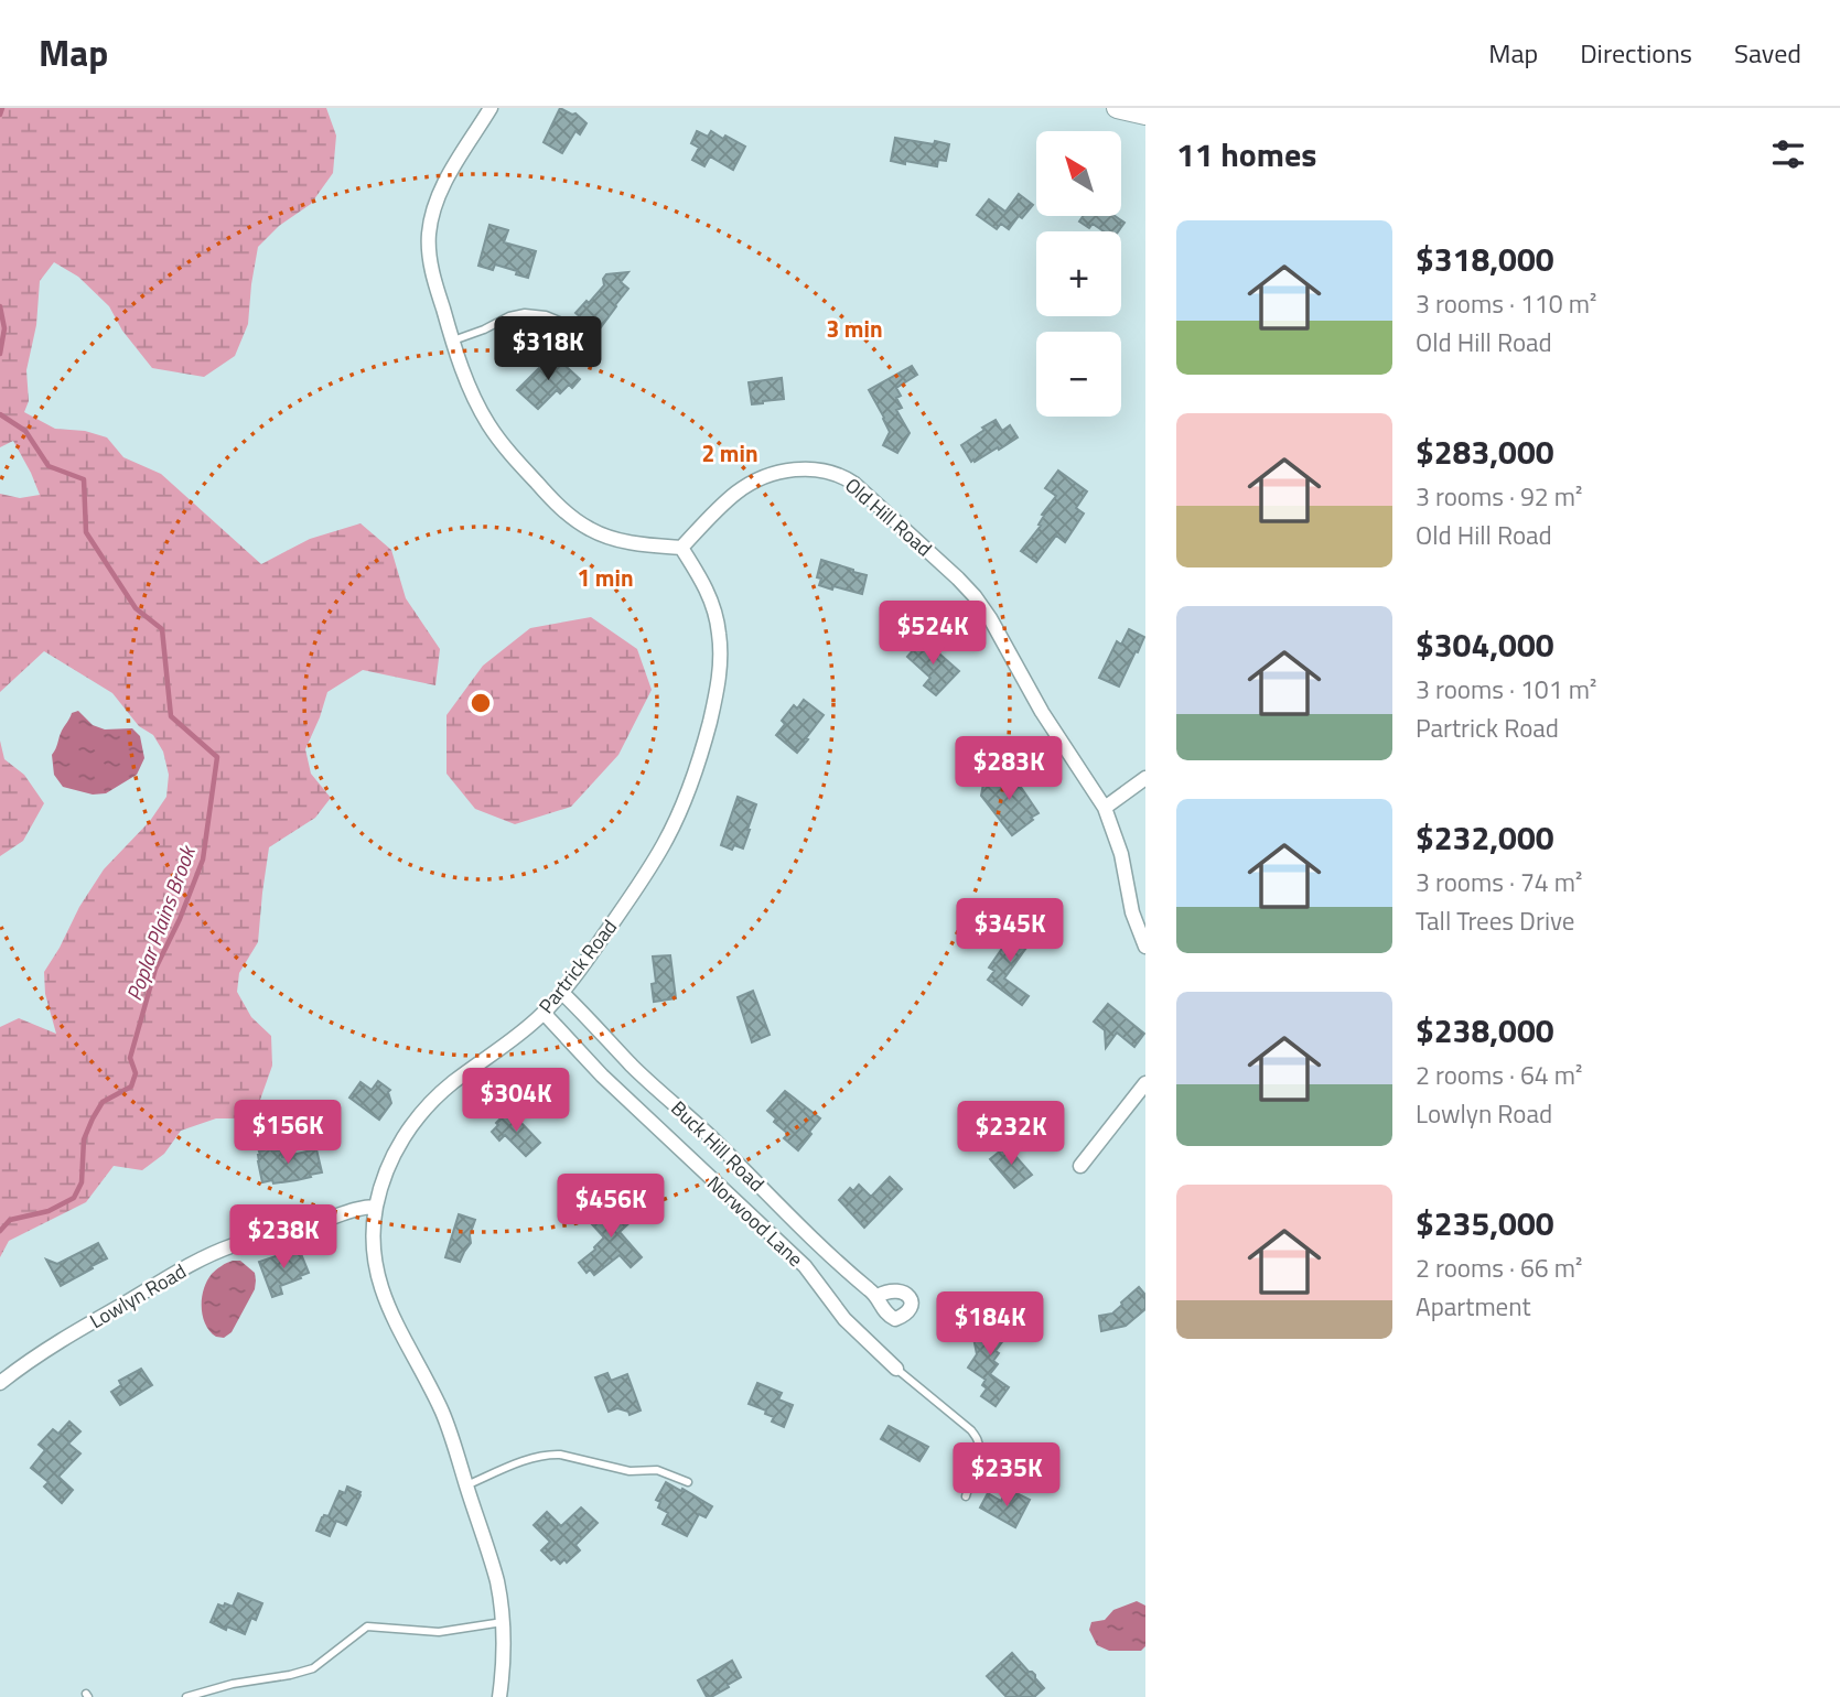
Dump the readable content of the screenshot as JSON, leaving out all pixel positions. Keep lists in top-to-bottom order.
{
  "streets": {
    "street": [
      "Old Hill Road",
      "Partrick Road",
      "Buck Hill Road",
      "Norwood Lane",
      "Lowlyn Road"
    ]
  },
  "crossings": [
    ["Old Hill Road", "Partrick Road"],
    ["Partrick Road", "Buck Hill Road"],
    ["Partrick Road", "Norwood Lane"],
    ["Partrick Road", "Lowlyn Road"]
  ],
  "water": ["Poplar Plains Brook"],
  "north": "top left",
  "page": {
    "header": "Map",
    "nav": ["Map", "Directions", "Saved"],
    "heading": "11 homes",
    "map_buttons": ["+", "−"],
    "list": [
      {
        "name": "$318,000",
        "note": "3 rooms · 110 m² · Old Hill Road"
      },
      {
        "name": "$283,000",
        "note": "3 rooms · 92 m² · Old Hill Road"
      },
      {
        "name": "$304,000",
        "note": "3 rooms · 101 m² · Partrick Road"
      },
      {
        "name": "$232,000",
        "note": "3 rooms · 74 m² · Tall Trees Drive"
      },
      {
        "name": "$238,000",
        "note": "2 rooms · 64 m² · Lowlyn Road"
      },
      {
        "name": "$235,000",
        "note": "2 rooms · 66 m² · Apartment"
      }
    ],
    "price": [
      "$318K",
      "$524K",
      "$283K",
      "$345K",
      "$304K",
      "$156K",
      "$232K",
      "$456K",
      "$238K",
      "$184K",
      "$235K"
    ]
  },
  "rings": ["3 min", "2 min", "1 min"]
}
